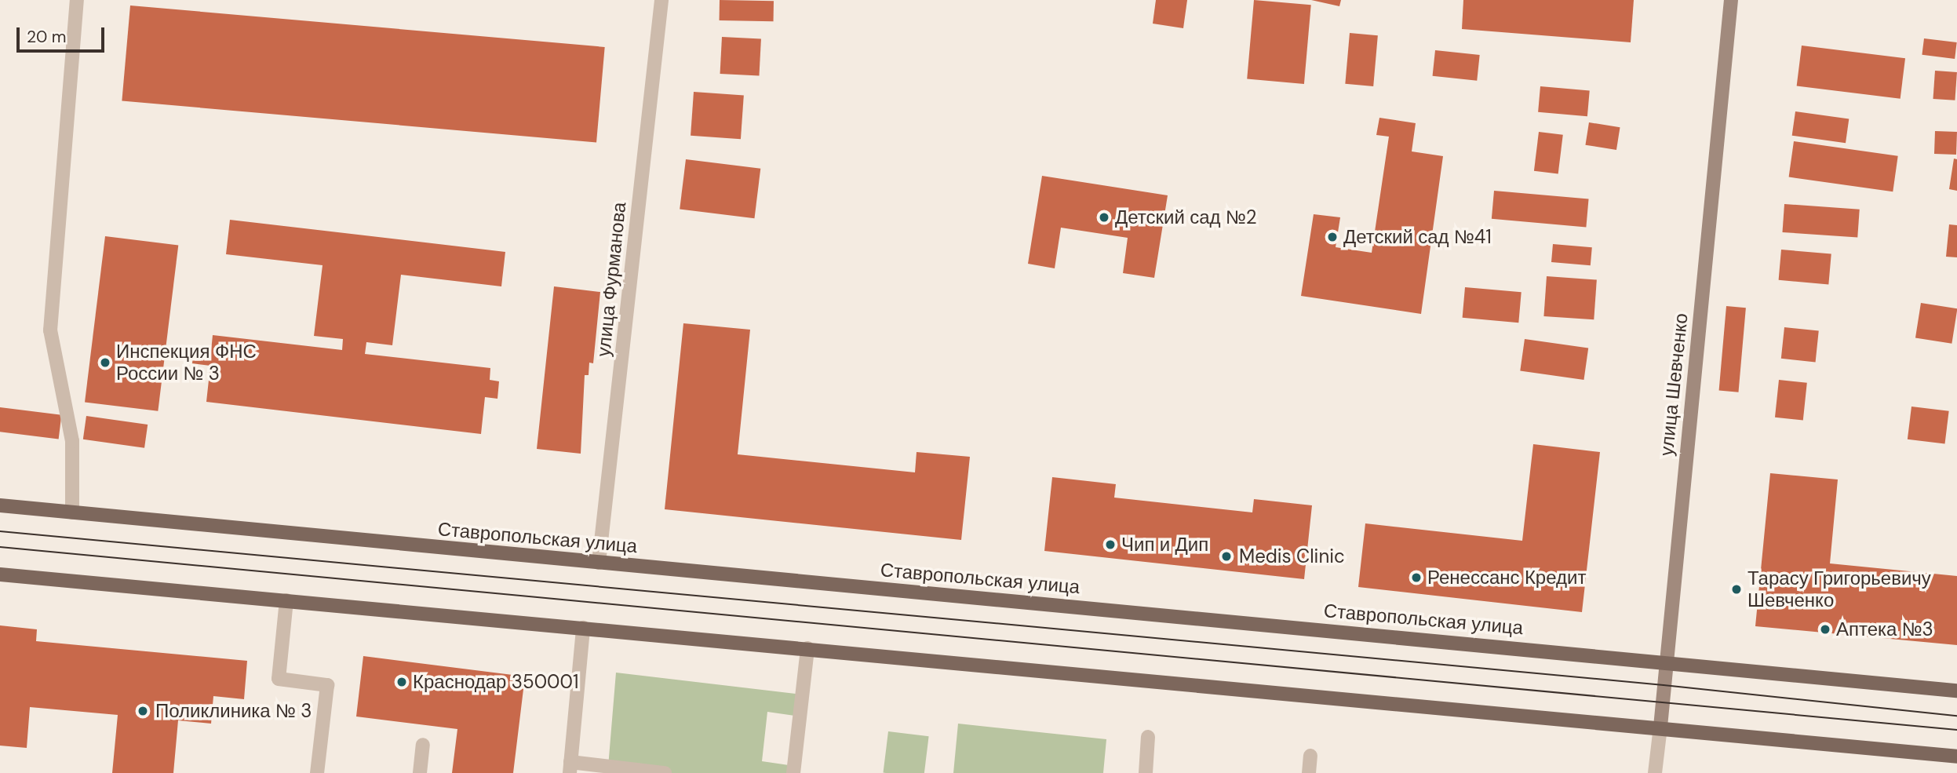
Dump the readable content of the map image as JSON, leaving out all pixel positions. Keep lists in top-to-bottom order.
{
  "streets": {
    "main road": ["улица Шевченко", "Ставропольская улица"],
    "street": ["улица Фурманова"]
  },
  "crossings": [
    ["улица Фурманова", "Ставропольская улица"],
    ["улица Шевченко", "Ставропольская улица"]
  ],
  "places": [
    "Детский сад №2",
    "Детский сад №41",
    "Инспекция ФНС России № 3",
    "Чип и Дип",
    "Medis Clinic",
    "Ренессанс Кредит",
    "Тарасу Григорьевичу Шевченко",
    "Аптека №3",
    "Краснодар 350001",
    "Поликлиника № 3"
  ],
  "scale_bar": "20 m"
}
